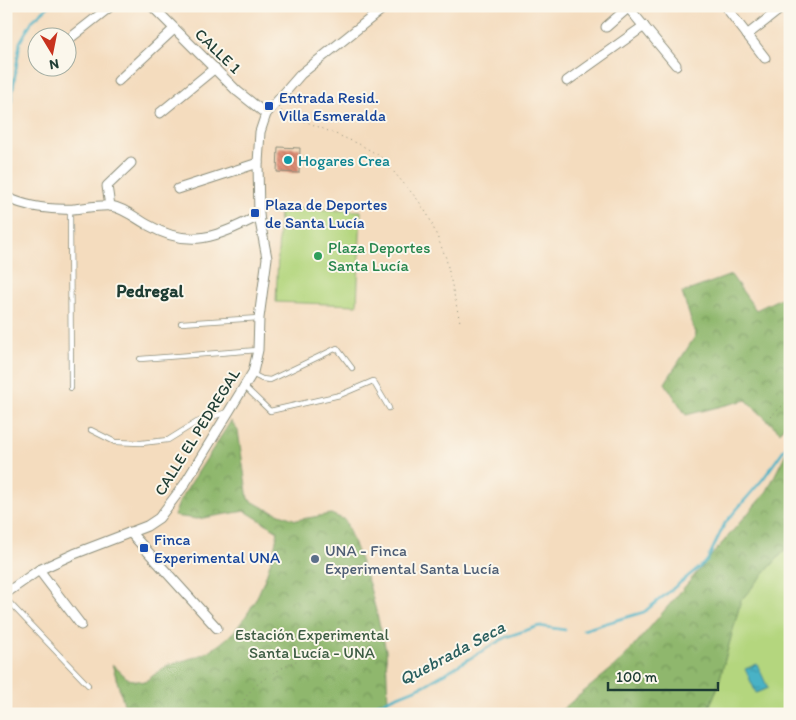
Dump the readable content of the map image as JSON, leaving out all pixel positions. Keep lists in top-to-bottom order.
{
  "streets": {
    "street": ["CALLE 1", "CALLE EL PEDREGAL"]
  },
  "crossings": [
    ["CALLE 1", "CALLE EL PEDREGAL"]
  ],
  "districts": ["Pedregal"],
  "water": ["Quebrada Seca"],
  "parks": ["Estación Experimental Santa Lucía - UNA"],
  "places": {
    "transit": ["Entrada Resid. Villa Esmeralda", "Plaza de Deportes de Santa Lucía", "Finca Experimental UNA"],
    "other": ["Hogares Crea", "Plaza Deportes Santa Lucía", "UNA - Finca Experimental Santa Lucía"]
  },
  "scale_bar": "100 m",
  "north": "bottom"
}
